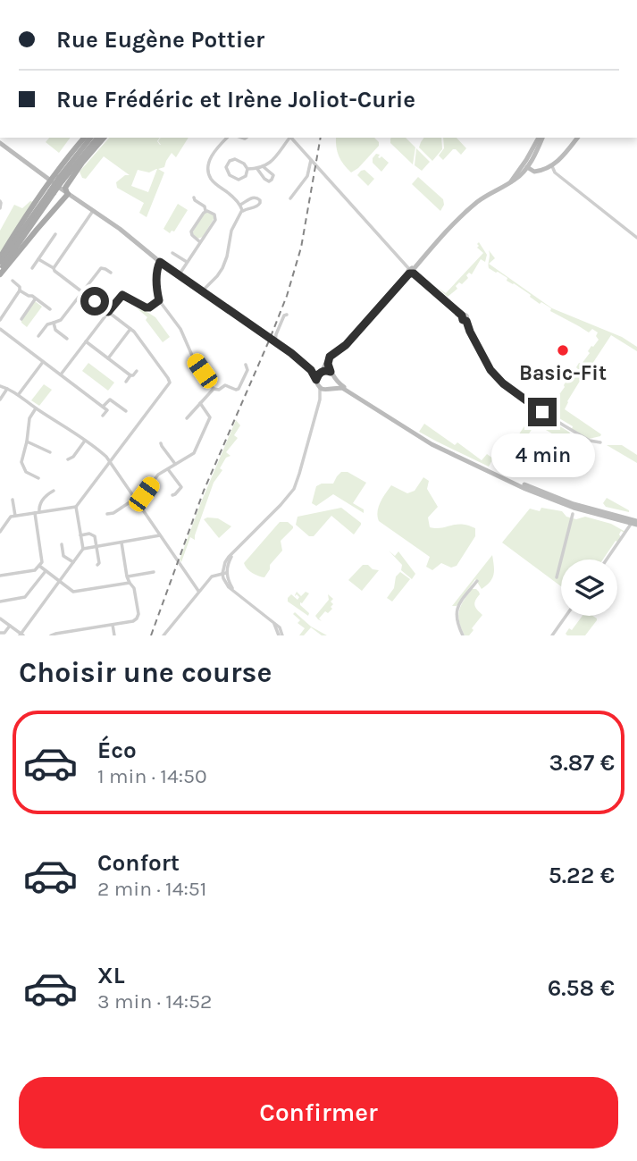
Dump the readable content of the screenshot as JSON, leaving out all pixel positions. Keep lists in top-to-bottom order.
{
  "places": ["Basic-Fit"],
  "page": {
    "banner": ["Rue Eugène Pottier", "Rue Frédéric et Irène Joliot-Curie"],
    "bubble": "4 min",
    "heading": "Choisir une course",
    "list": [
      {
        "name": "Éco",
        "note": "1 min · 14:50",
        "value": "3.87 €"
      },
      {
        "name": "Confort",
        "note": "2 min · 14:51",
        "value": "5.22 €"
      },
      {
        "name": "XL",
        "note": "3 min · 14:52",
        "value": "6.58 €"
      }
    ],
    "buttons": "Confirmer"
  }
}
